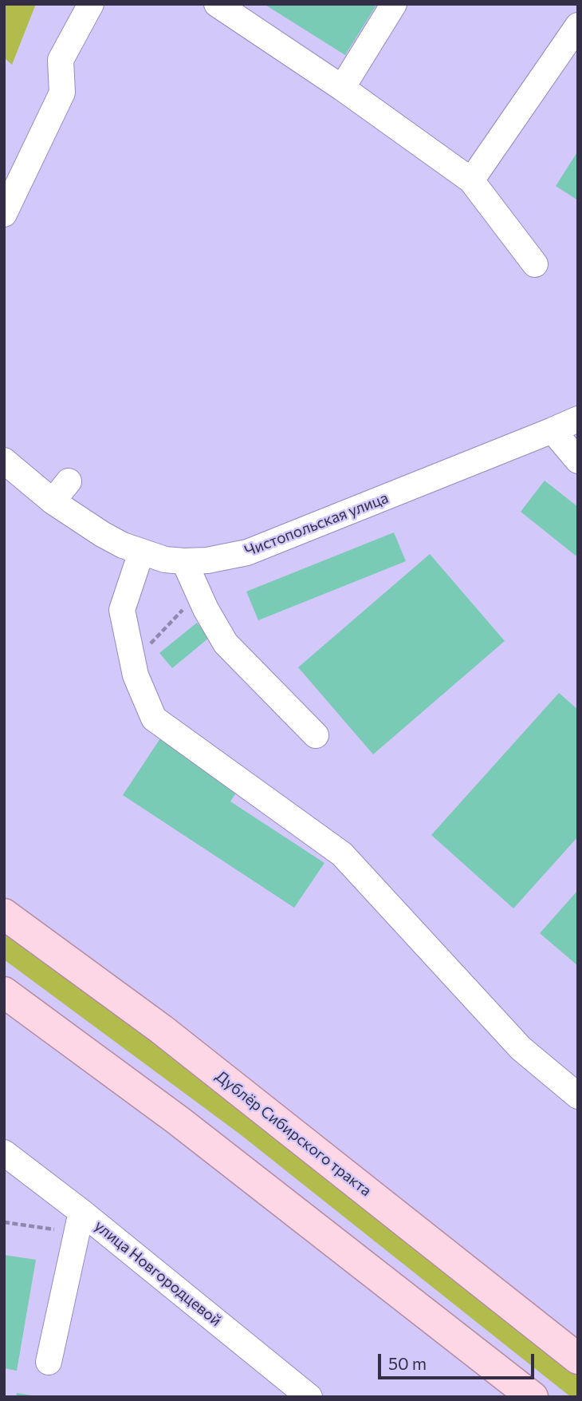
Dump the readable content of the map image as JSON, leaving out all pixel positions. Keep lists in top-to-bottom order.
{
  "streets": {
    "main road": ["Дублёр Сибирского тракта"],
    "street": ["Чистопольская улица", "улица Новгородцевой"]
  },
  "scale_bar": "50 m"
}
